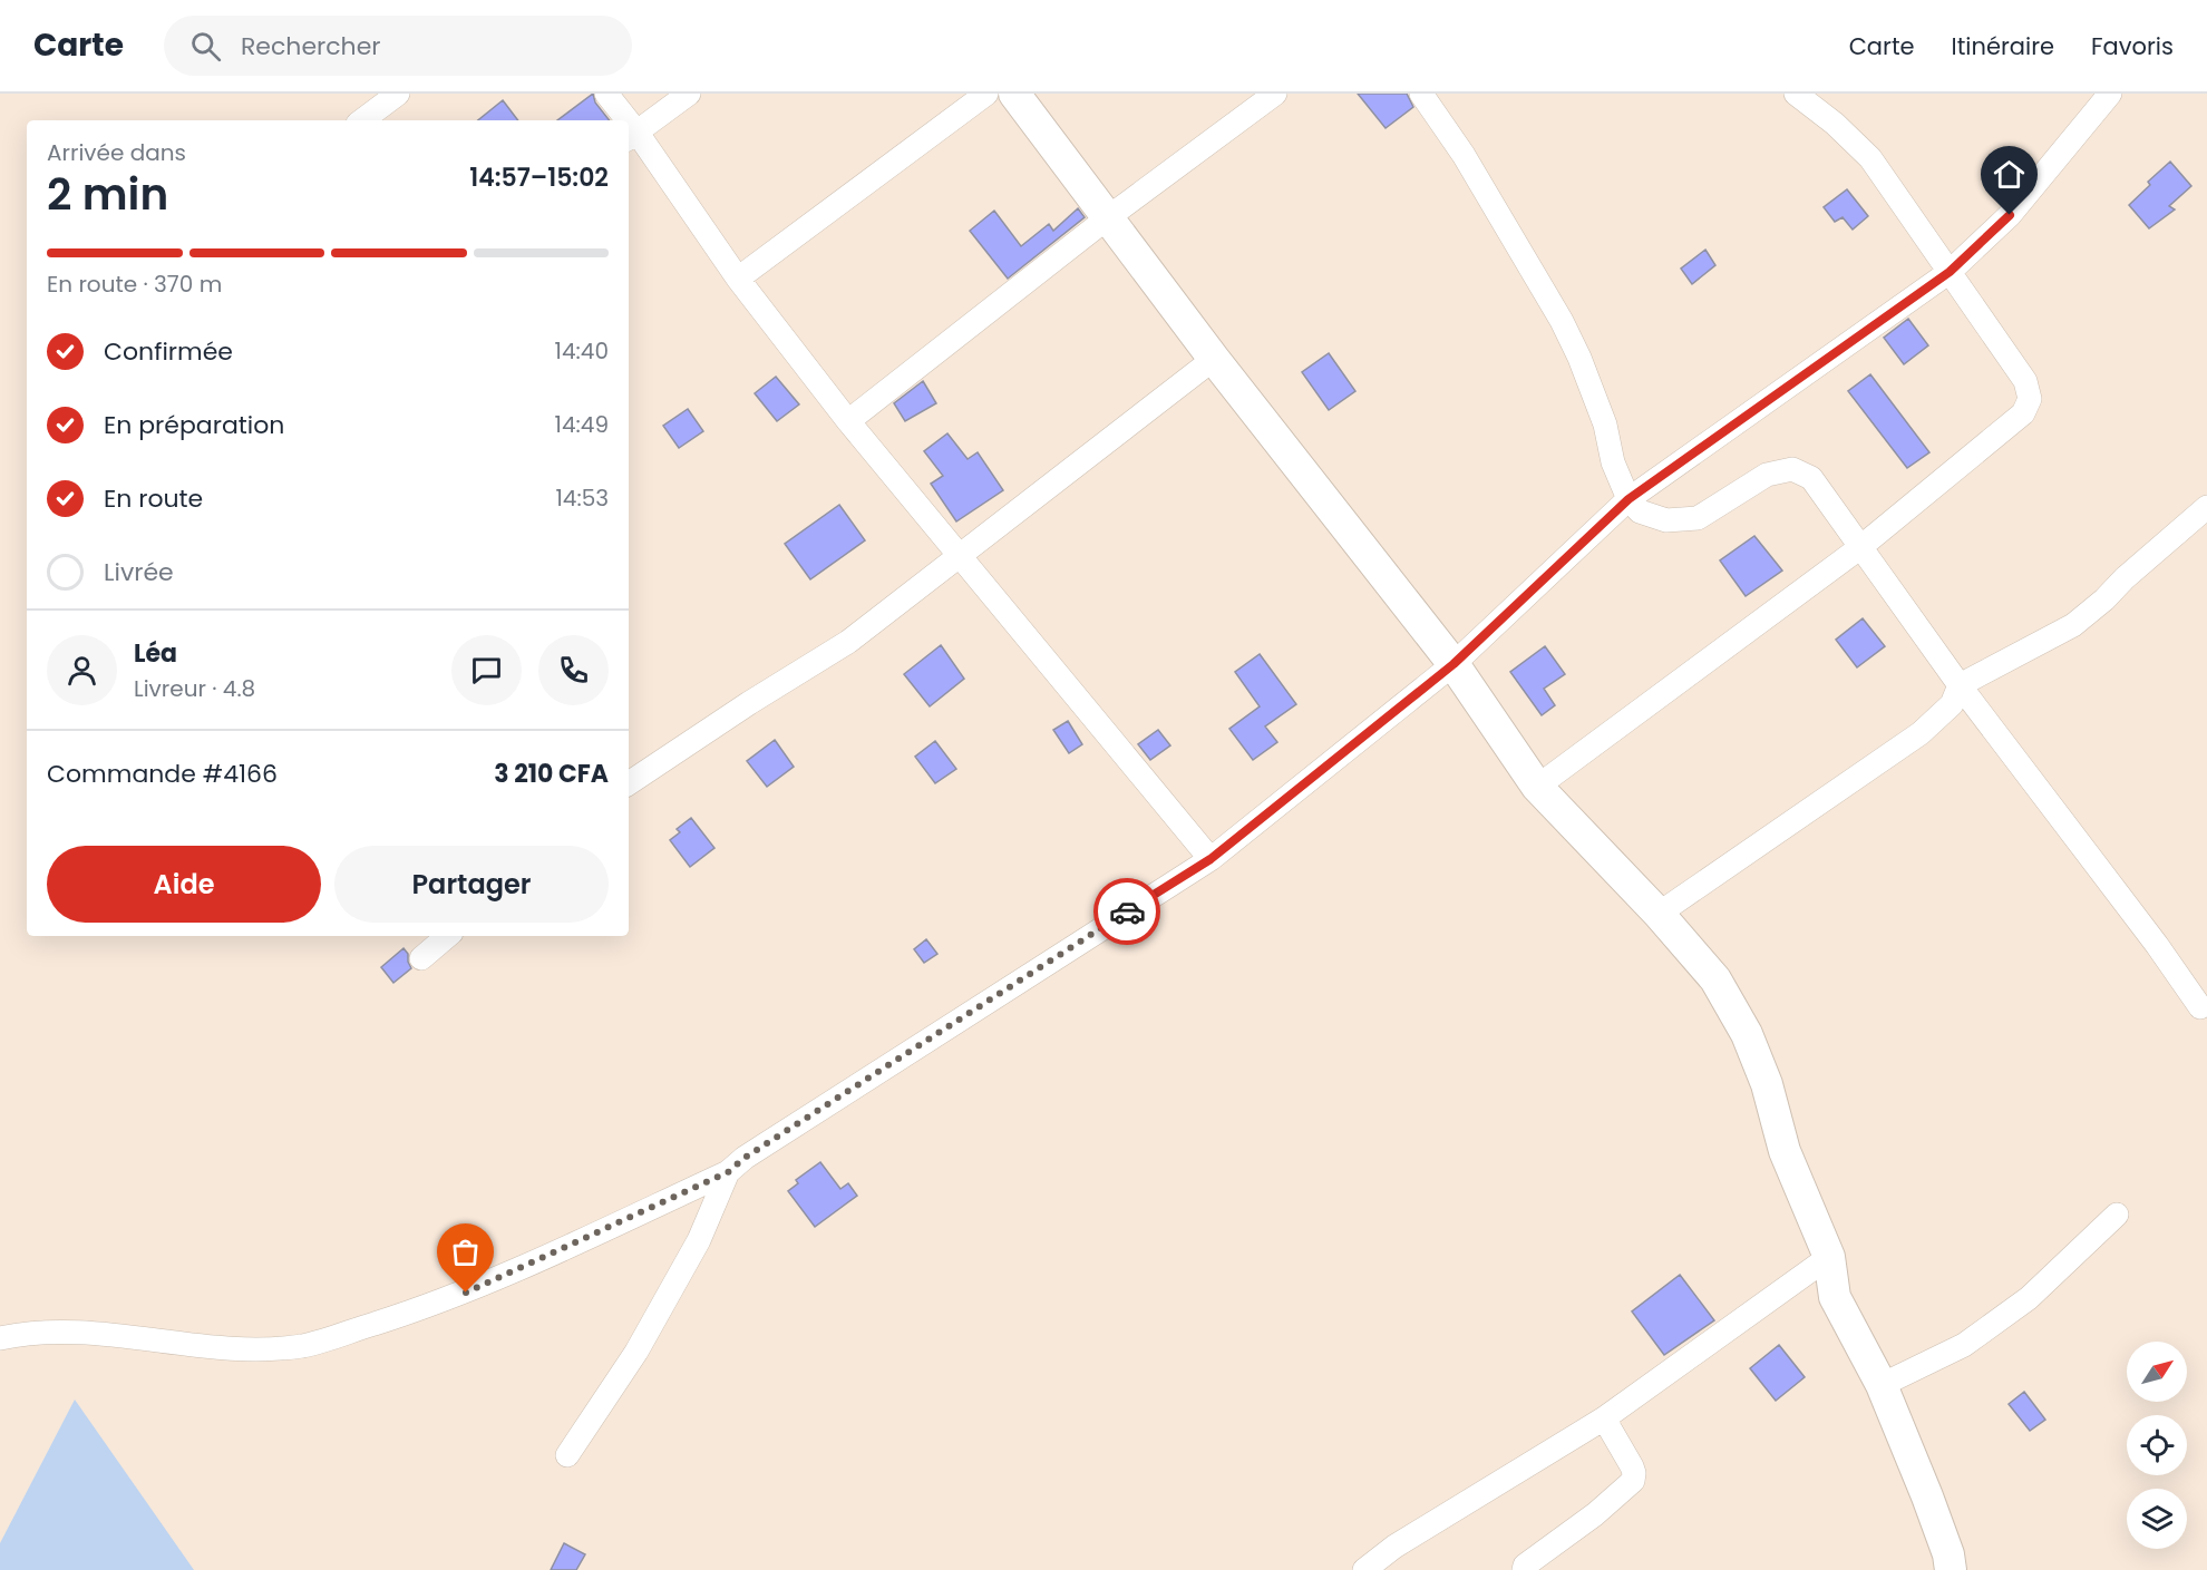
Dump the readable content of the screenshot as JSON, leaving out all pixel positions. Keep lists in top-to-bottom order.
{
  "north": "top right",
  "page": {
    "header": "Carte",
    "search": "Rechercher",
    "nav": ["Carte", "Itinéraire", "Favoris"],
    "heading": ["2 min", "Arrivée dans", "14:57–15:02"],
    "panel": [
      "Léa",
      "Livreur · 4.8",
      "Commande #4166",
      "3 210 CFA"
    ],
    "bar": "En route · 370 m",
    "list": [
      ["Confirmée", "14:40"],
      ["En préparation", "14:49"],
      ["En route", "14:53"],
      "Livrée"
    ],
    "buttons": ["Aide", "Partager"]
  }
}
